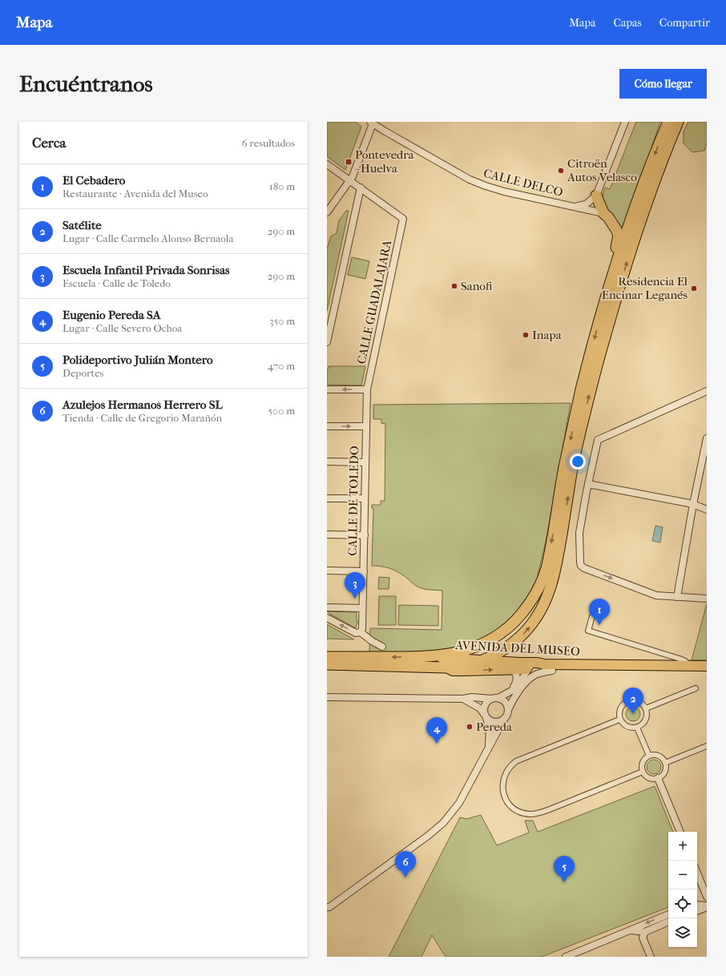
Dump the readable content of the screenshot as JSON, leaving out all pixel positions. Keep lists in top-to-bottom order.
{
  "streets": {
    "highway": ["AVENIDA DEL MUSEO"],
    "street": ["CALLE DELCO", "CALLE GUADALAJARA", "CALLE DE TOLEDO"]
  },
  "crossings": [
    ["CALLE GUADALAJARA", "CALLE DE TOLEDO"]
  ],
  "places": {
    "transit": ["Pontevedra - Huelva"],
    "other": [
      "Citroën Autos Velasco",
      "Sanofi",
      "Residencia El Encinar Leganés",
      "Inapa",
      "Pereda"
    ]
  },
  "page": {
    "header": "Mapa",
    "nav": ["Mapa", "Capas", "Compartir"],
    "buttons": "Cómo llegar",
    "title": "Encuéntranos",
    "heading": ["Cerca", "6 resultados"],
    "list": [
      {
        "mark": "1",
        "name": "El Cebadero",
        "note": "Restaurante · Avenida del Museo",
        "value": "180 m"
      },
      {
        "mark": "2",
        "name": "Satélite",
        "note": "Lugar · Calle Carmelo Alonso Bernaola",
        "value": "290 m"
      },
      {
        "mark": "3",
        "name": "Escuela Infantil Privada Sonrisas",
        "note": "Escuela · Calle de Toledo",
        "value": "290 m"
      },
      {
        "mark": "4",
        "name": "Eugenio Pereda SA",
        "note": "Lugar · Calle Severo Ochoa",
        "value": "350 m"
      },
      {
        "mark": "5",
        "name": "Polideportivo Julián Montero",
        "note": "Deportes",
        "value": "470 m"
      },
      {
        "mark": "6",
        "name": "Azulejos Hermanos Herrero SL",
        "note": "Tienda · Calle de Gregorio Marañón",
        "value": "500 m"
      }
    ],
    "pins": [
      "3",
      "1",
      "2",
      "4",
      "6",
      "5"
    ],
    "map_buttons": ["+", "−"]
  }
}
